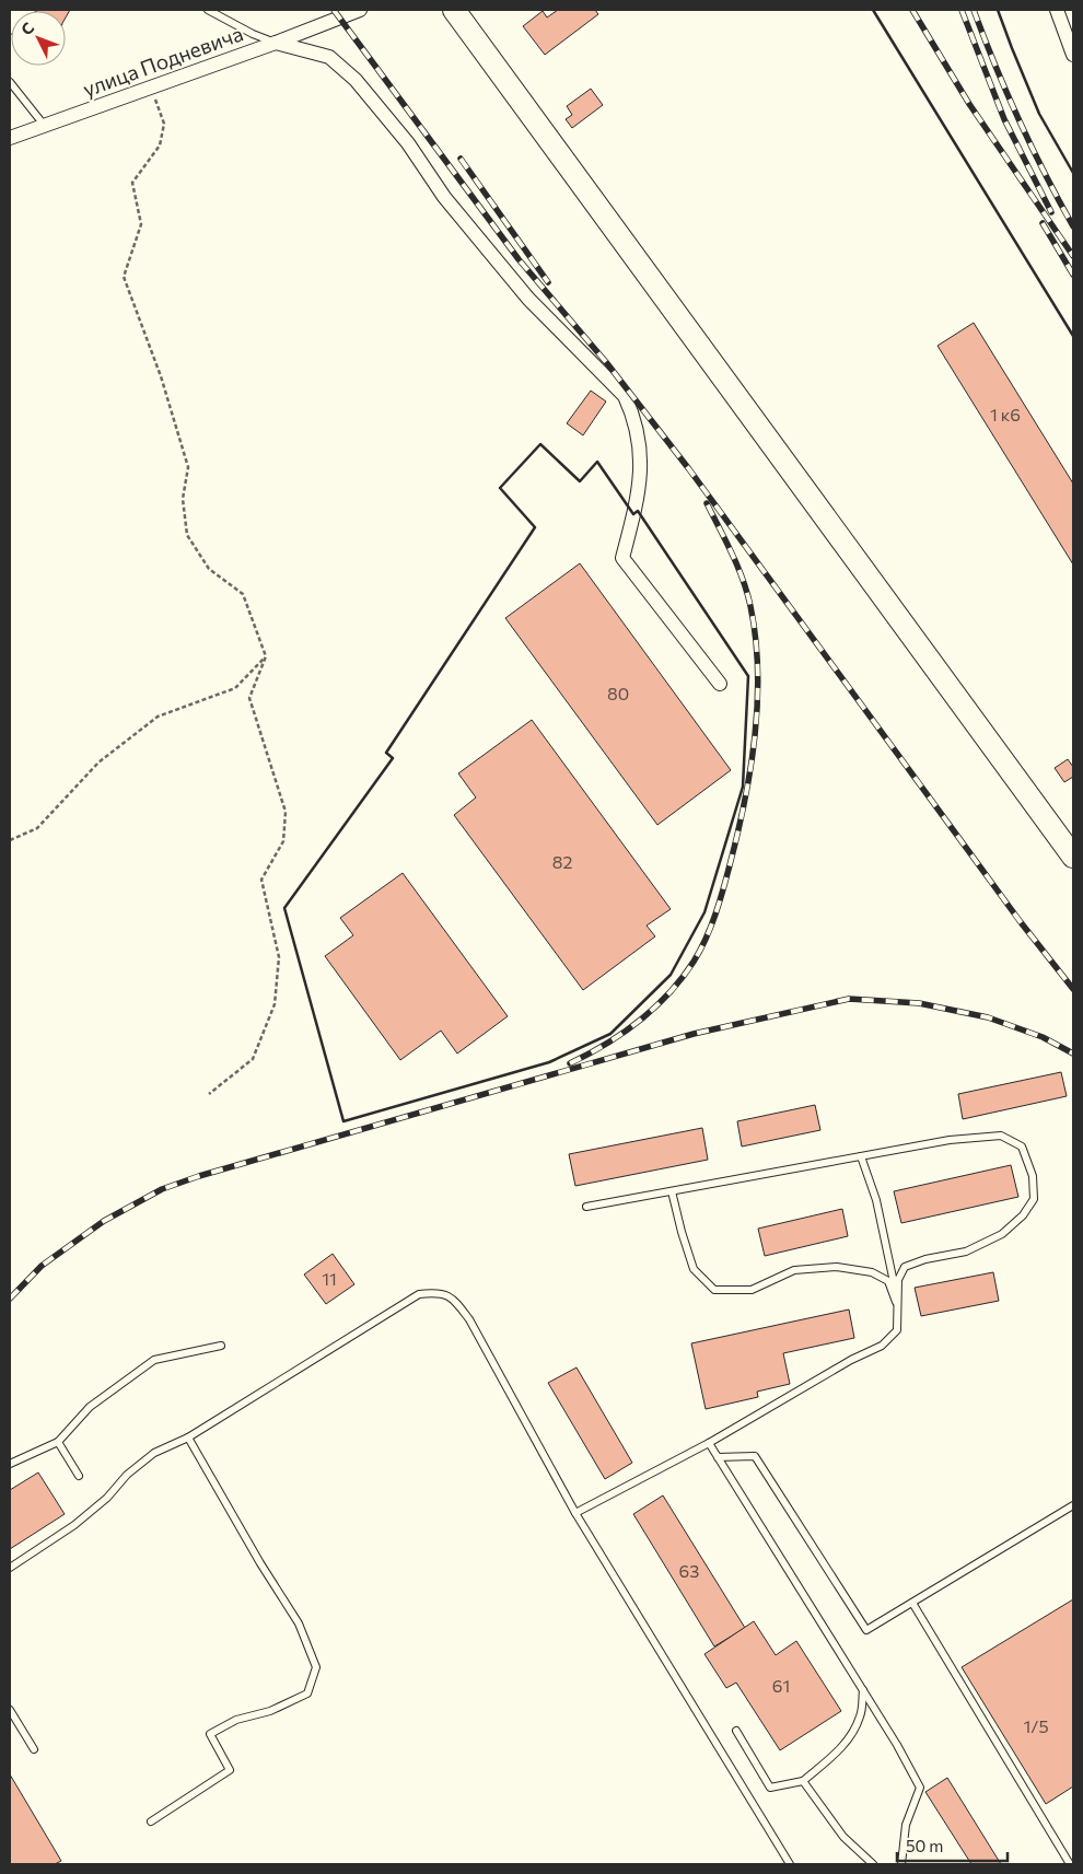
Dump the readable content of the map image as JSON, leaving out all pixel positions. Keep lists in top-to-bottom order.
{
  "streets": {
    "street": ["улица Подневича"]
  },
  "house_numbers": [
    "1 к6",
    "80",
    "82",
    "11",
    "63",
    "61",
    "1/5"
  ],
  "scale_bar": "50 m",
  "north": "top left"
}
